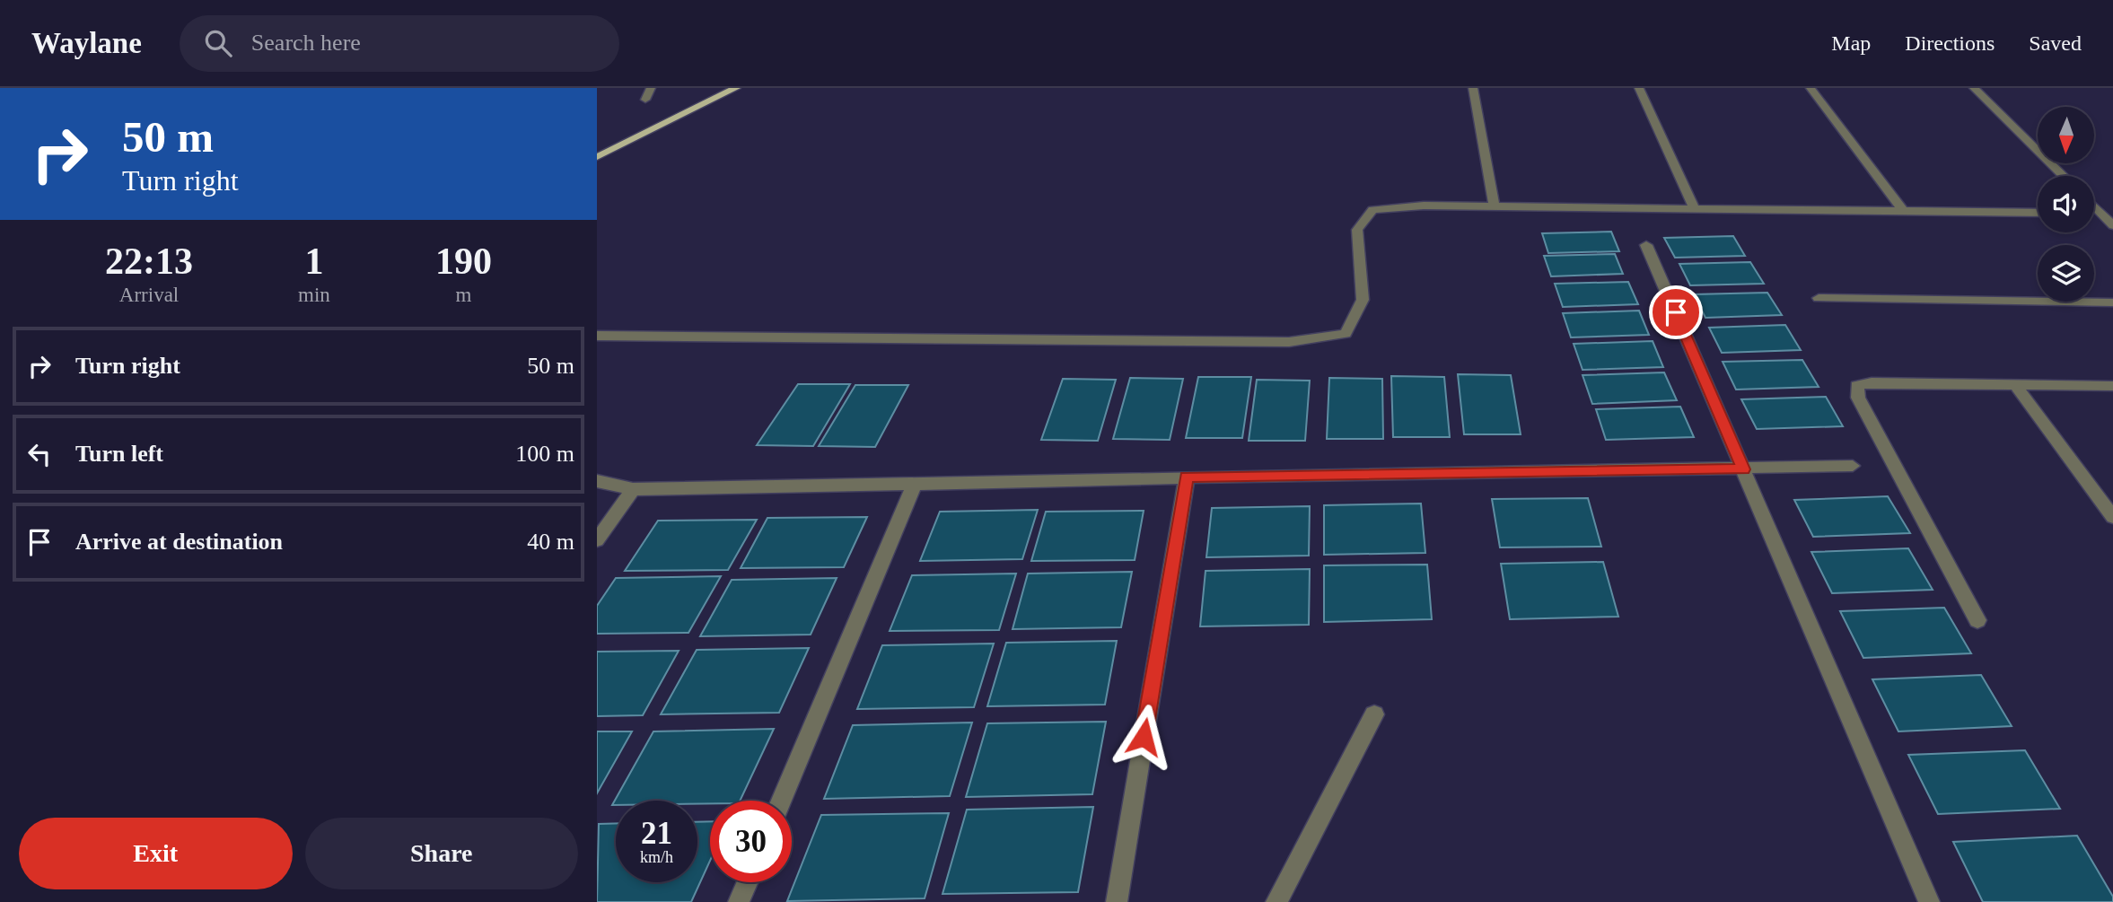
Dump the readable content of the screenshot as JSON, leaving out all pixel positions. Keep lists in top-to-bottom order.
{
  "north": "bottom",
  "page": {
    "header": "Waylane",
    "search": "Search here",
    "nav": ["Map", "Directions", "Saved"],
    "turn": ["50 m", "Turn right"],
    "eta": [
      "22:13",
      "Arrival",
      "1",
      "min",
      "190",
      "m"
    ],
    "list": [
      {
        "name": "Turn right",
        "value": "50 m"
      },
      {
        "name": "Turn left",
        "value": "100 m"
      },
      {
        "name": "Arrive at destination",
        "value": "40 m"
      }
    ],
    "speed": "21 km/h",
    "limit": "30",
    "buttons": ["Exit", "Share"]
  }
}
